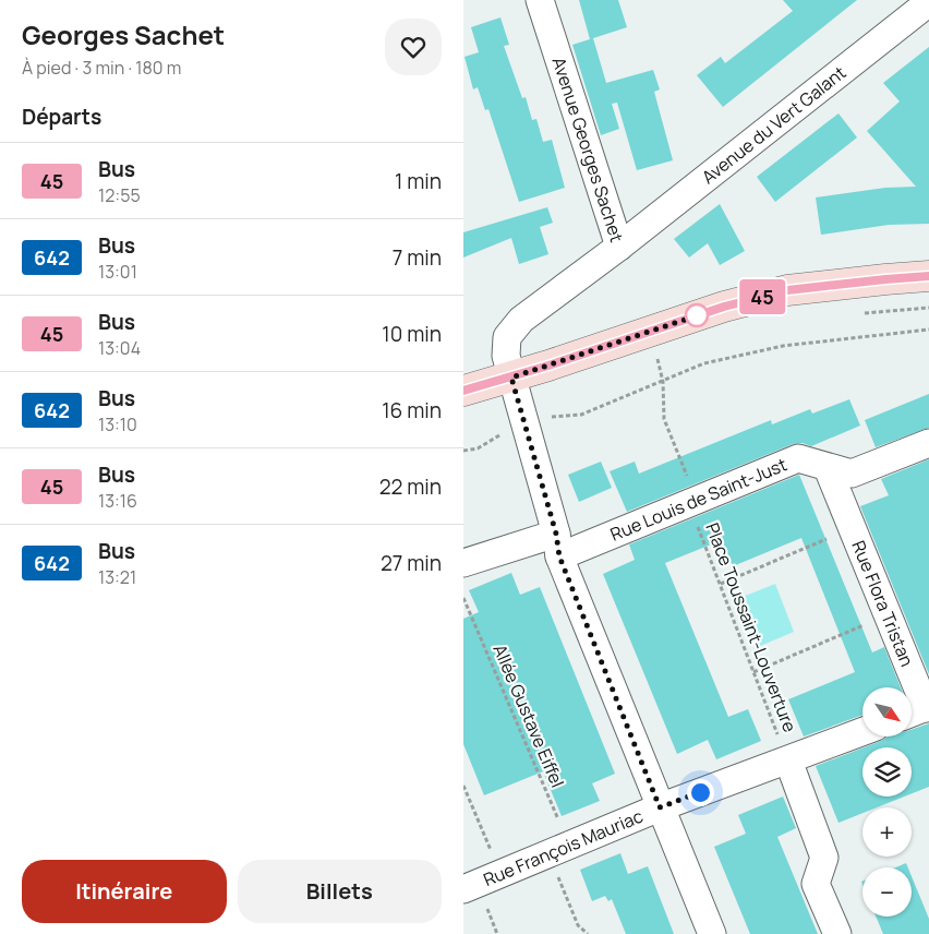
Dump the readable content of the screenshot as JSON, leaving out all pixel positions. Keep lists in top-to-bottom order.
{
  "streets": {
    "street": [
      "Avenue du Vert Galant",
      "Avenue Georges Sachet",
      "Rue Louis de Saint-Just",
      "Rue Flora Tristan",
      "Rue François Mauriac"
    ],
    "path": ["Place Toussaint-Louverture", "Allée Gustave Eiffel"]
  },
  "crossings": [
    ["Avenue du Vert Galant", "Avenue Georges Sachet"],
    ["Avenue Georges Sachet", "Rue Louis de Saint-Just"],
    ["Avenue Georges Sachet", "Rue François Mauriac"],
    ["Rue Louis de Saint-Just", "Rue Flora Tristan"],
    ["Rue Louis de Saint-Just", "Place Toussaint-Louverture"],
    ["Place Toussaint-Louverture", "Rue François Mauriac"],
    ["Allée Gustave Eiffel", "Rue François Mauriac"]
  ],
  "lines": ["bus line 45"],
  "north": "bottom right",
  "page": {
    "heading": [
      ["Georges Sachet", "À pied · 3 min · 180 m"],
      "Départs"
    ],
    "on_map": "45",
    "list": [
      {
        "mark": "45",
        "name": "Bus",
        "note": "12:55",
        "value": "1 min"
      },
      {
        "mark": "642",
        "name": "Bus",
        "note": "13:01",
        "value": "7 min"
      },
      {
        "mark": "45",
        "name": "Bus",
        "note": "13:04",
        "value": "10 min"
      },
      {
        "mark": "642",
        "name": "Bus",
        "note": "13:10",
        "value": "16 min"
      },
      {
        "mark": "45",
        "name": "Bus",
        "note": "13:16",
        "value": "22 min"
      },
      {
        "mark": "642",
        "name": "Bus",
        "note": "13:21",
        "value": "27 min"
      }
    ],
    "map_buttons": ["+", "−"],
    "buttons": ["Itinéraire", "Billets"]
  }
}
